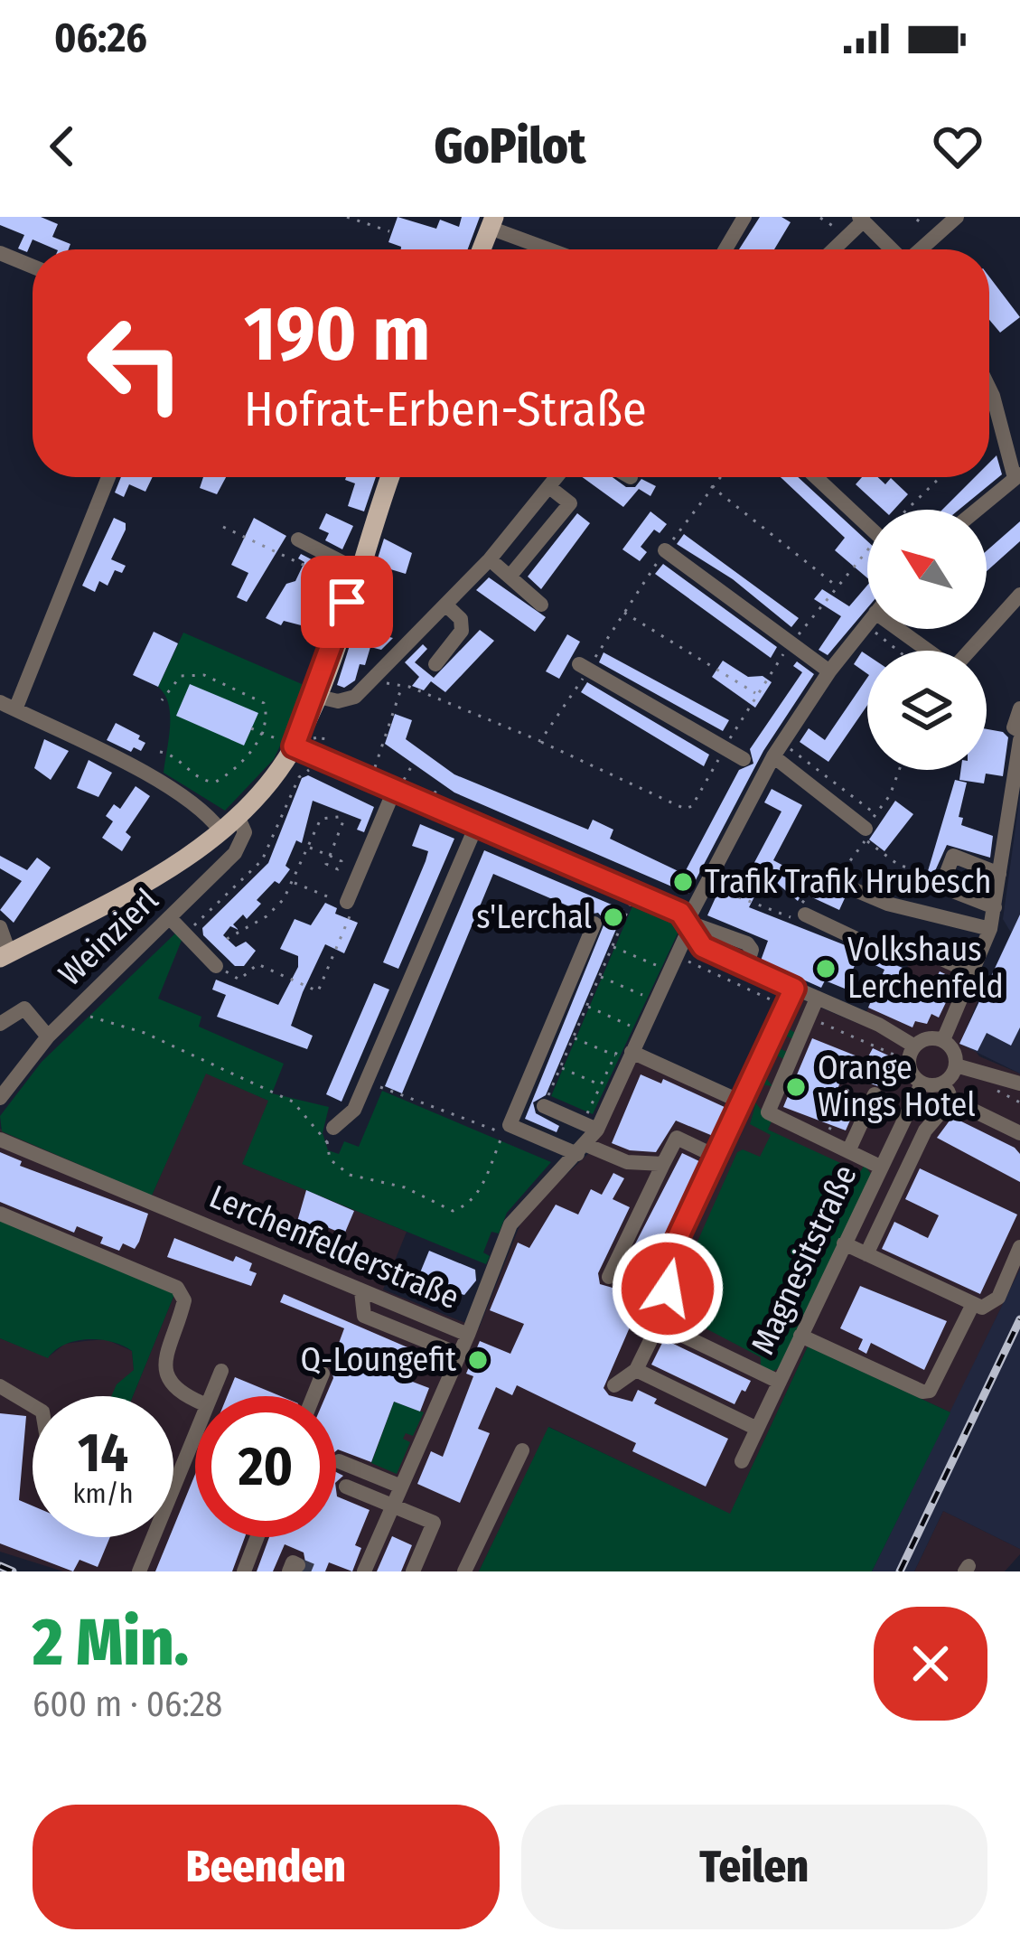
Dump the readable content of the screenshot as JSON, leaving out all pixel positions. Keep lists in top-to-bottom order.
{
  "streets": {
    "street": ["Weinzierl", "Lerchenfelderstraße", "Magnesitstraße"]
  },
  "places": [
    "Trafik Trafik Hrubesch",
    "s'Lerchal",
    "Volkshaus Lerchenfeld",
    "Orange Wings Hotel",
    "Q-Loungefit"
  ],
  "north": "top left",
  "page": {
    "status": "06:26",
    "header": "GoPilot",
    "turn": ["190 m", "Hofrat-Erben-Straße"],
    "speed": "14 km/h",
    "limit": "20",
    "heading": ["2 Min.", "600 m · 06:28"],
    "buttons": ["Beenden", "Teilen"]
  }
}
